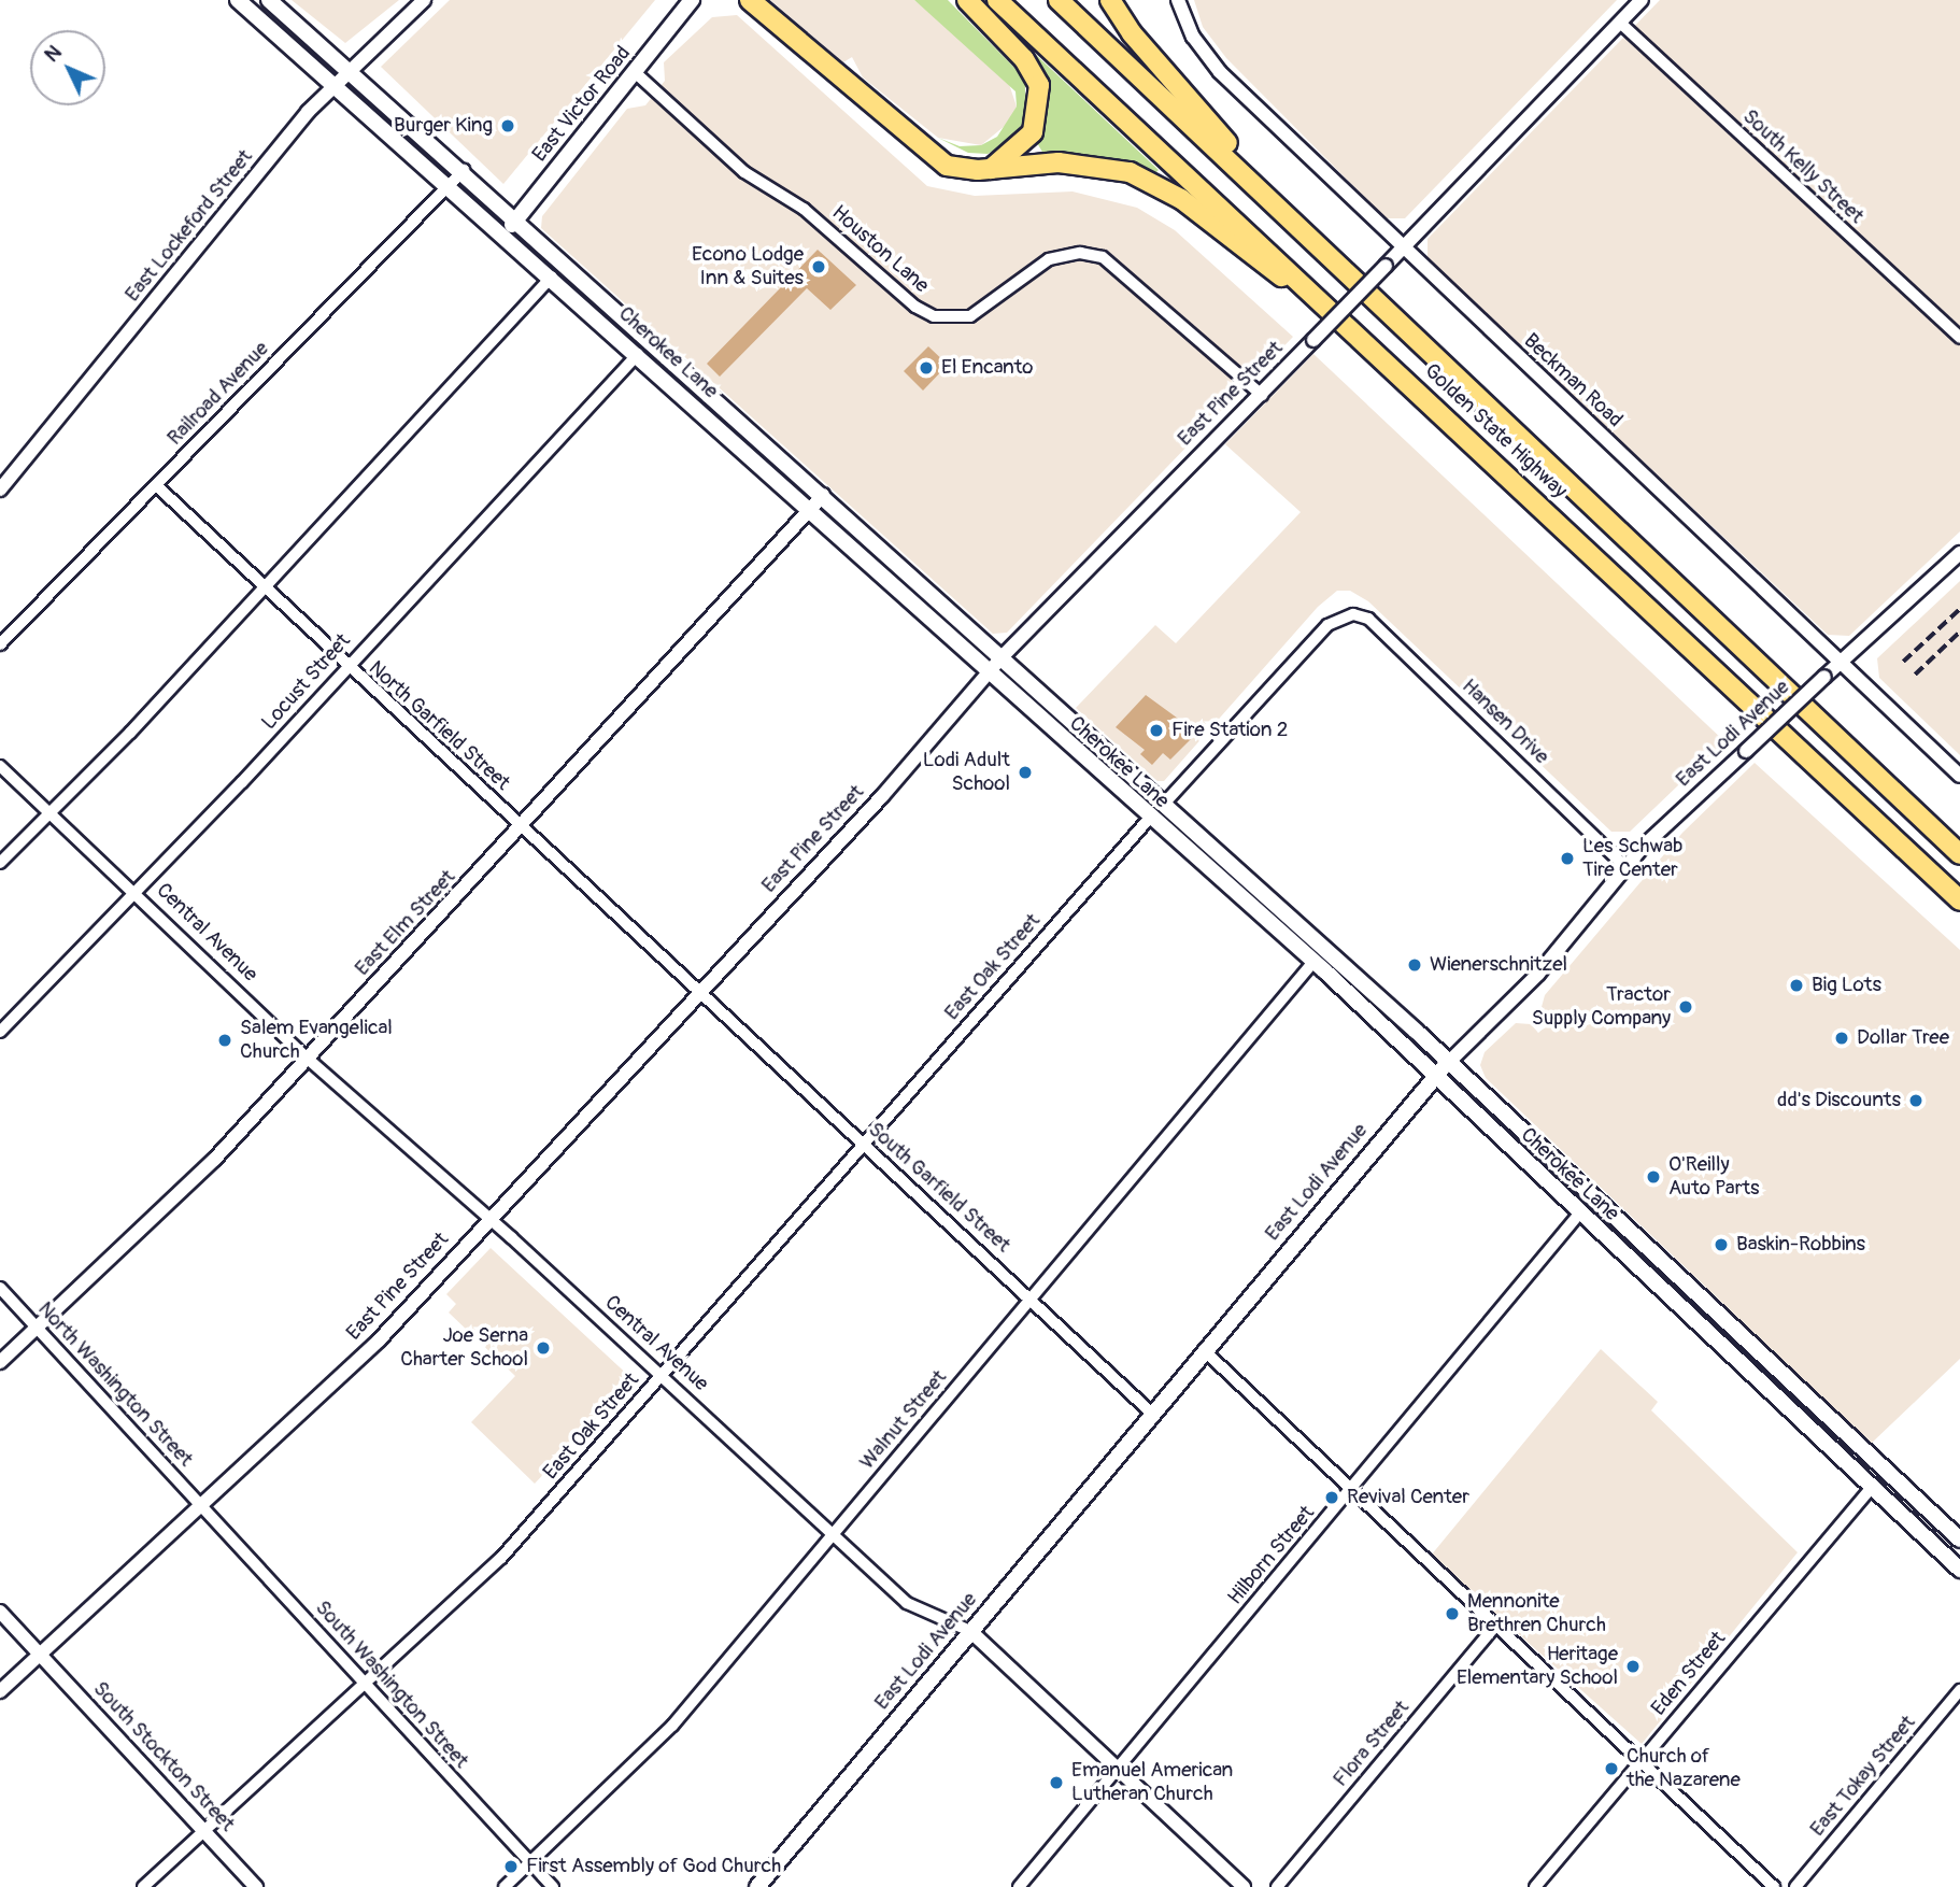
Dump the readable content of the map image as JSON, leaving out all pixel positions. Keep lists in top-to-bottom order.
{
  "streets": {
    "highway": ["Golden State Highway"],
    "main road": ["East Victor Road", "Cherokee Lane", "East Lodi Avenue"],
    "street": [
      "South Kelly Street",
      "East Lockeford Street",
      "Houston Lane",
      "Beckman Road",
      "Railroad Avenue",
      "East Pine Street",
      "Locust Street",
      "Hansen Drive",
      "North Garfield Street",
      "East Elm Street",
      "Central Avenue",
      "East Oak Street",
      "South Garfield Street",
      "North Washington Street",
      "Walnut Street",
      "Hilborn Street",
      "Eden Street",
      "South Washington Street",
      "Flora Street",
      "South Stockton Street",
      "East Tokay Street"
    ]
  },
  "crossings": [
    ["East Victor Road", "Houston Lane"],
    ["East Victor Road", "Cherokee Lane"],
    ["South Kelly Street", "East Pine Street"],
    ["East Lockeford Street", "Cherokee Lane"],
    ["Houston Lane", "East Pine Street"],
    ["Cherokee Lane", "Railroad Avenue"],
    ["Cherokee Lane", "East Pine Street"],
    ["Cherokee Lane", "Locust Street"],
    ["Cherokee Lane", "Hansen Drive"],
    ["Cherokee Lane", "East Lodi Avenue"],
    ["Cherokee Lane", "East Elm Street"],
    ["Cherokee Lane", "East Oak Street"],
    ["Cherokee Lane", "Walnut Street"],
    ["Cherokee Lane", "Hilborn Street"],
    ["Cherokee Lane", "Eden Street"],
    ["Beckman Road", "East Pine Street"],
    ["Beckman Road", "East Lodi Avenue"],
    ["Railroad Avenue", "North Garfield Street"],
    ["East Pine Street", "North Garfield Street"],
    ["East Pine Street", "Central Avenue"],
    ["East Pine Street", "South Garfield Street"],
    ["East Pine Street", "North Washington Street"],
    ["East Pine Street", "South Washington Street"],
    ["East Pine Street", "South Stockton Street"],
    ["Locust Street", "North Garfield Street"],
    ["Locust Street", "Central Avenue"],
    ["Hansen Drive", "East Lodi Avenue"],
    ["North Garfield Street", "East Elm Street"],
    ["North Garfield Street", "South Garfield Street"],
    ["East Lodi Avenue", "Central Avenue"],
    ["East Lodi Avenue", "South Garfield Street"],
    ["East Elm Street", "Central Avenue"],
    ["East Elm Street", "North Washington Street"],
    ["Central Avenue", "East Oak Street"],
    ["Central Avenue", "Walnut Street"],
    ["Central Avenue", "Hilborn Street"],
    ["East Oak Street", "South Garfield Street"],
    ["East Oak Street", "South Washington Street"],
    ["East Oak Street", "South Stockton Street"],
    ["South Garfield Street", "Walnut Street"],
    ["North Washington Street", "South Washington Street"],
    ["Walnut Street", "South Washington Street"]
  ],
  "places": [
    "Burger King",
    "Econo Lodge Inn & Suites",
    "El Encanto",
    "Fire Station 2",
    "Lodi Adult School",
    "Les Schwab Tire Center",
    "Wienerschnitzel",
    "Big Lots",
    "Tractor Supply Company",
    "Dollar Tree",
    "Salem Evangelical Church",
    "dd's Discounts",
    "O'Reilly Auto Parts",
    "Baskin-Robbins",
    "Joe Serna Charter School",
    "Revival Center",
    "Mennonite Brethren Church",
    "Heritage Elementary School",
    "Church of the Nazarene",
    "Emanuel American Lutheran Church",
    "First Assembly of God Church"
  ],
  "north": "top left"
}
